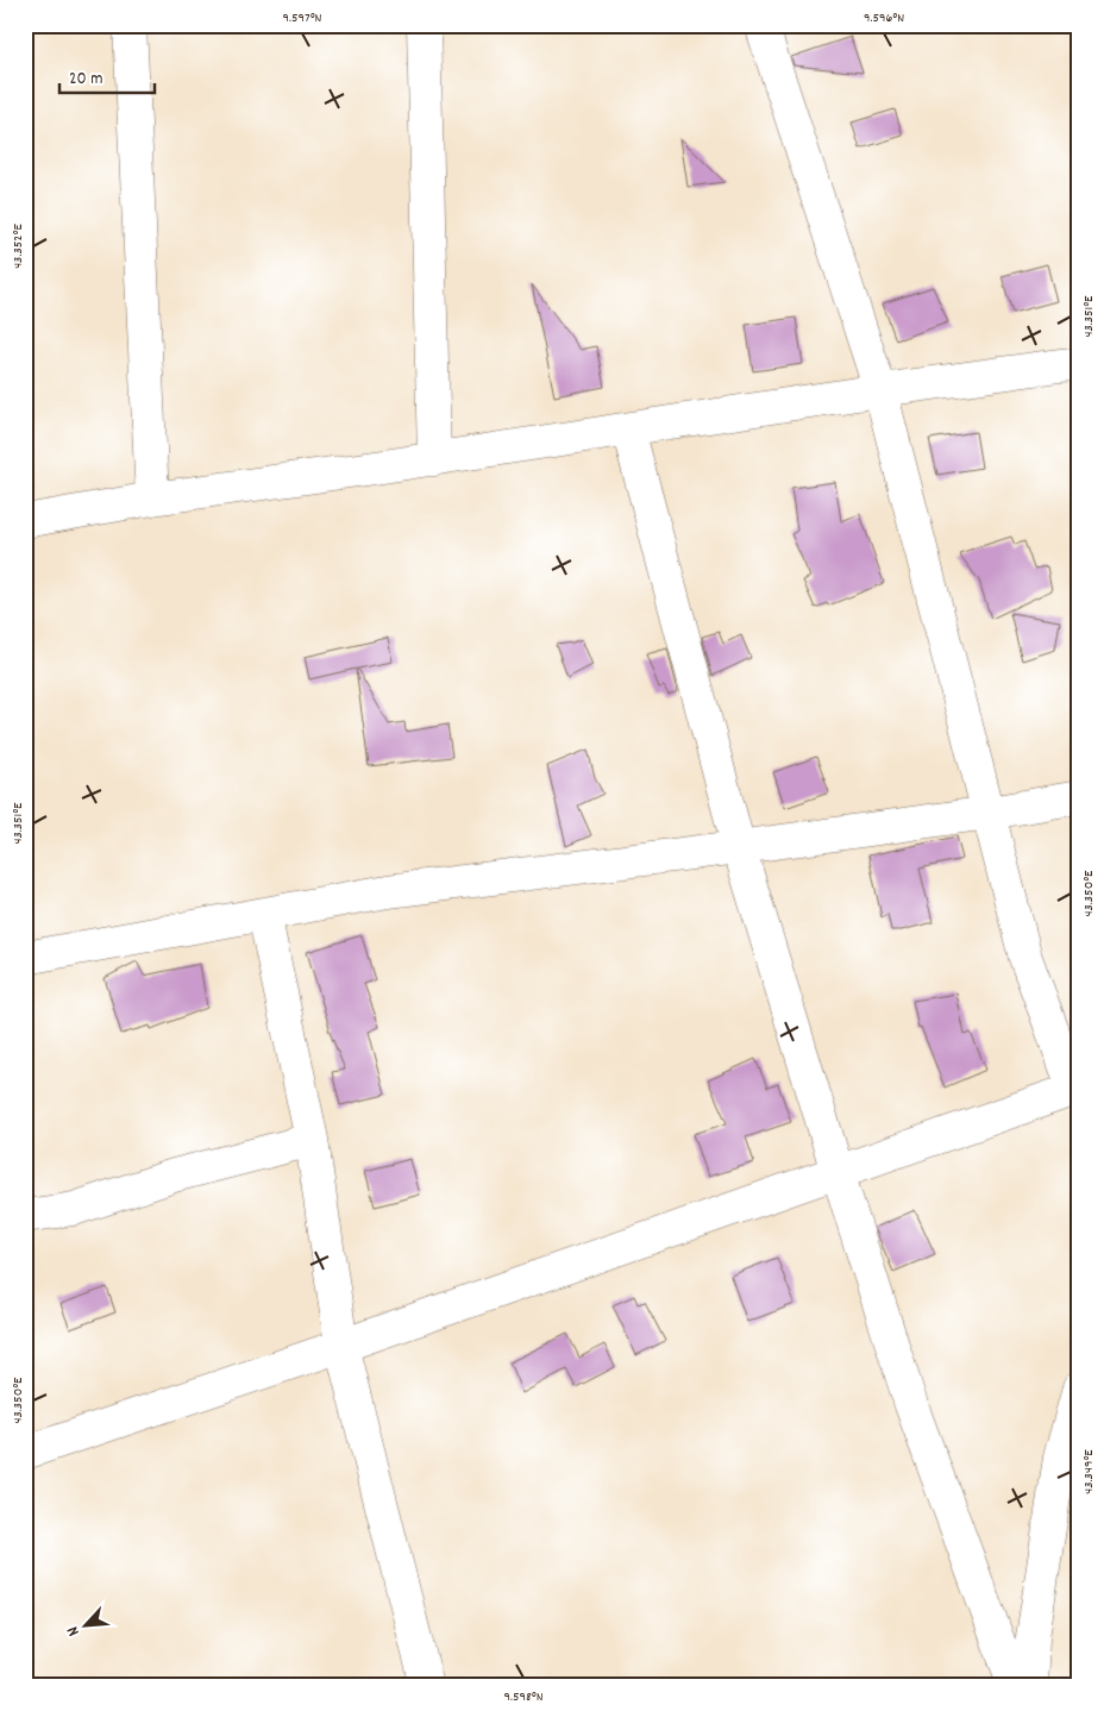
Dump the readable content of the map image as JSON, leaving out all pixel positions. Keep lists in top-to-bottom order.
{
  "scale_bar": "20 m",
  "north": "bottom left",
  "coordinates": [
    "9.597°N",
    "9.596°N",
    "43.352°E",
    "43.351°E",
    "43.350°E",
    "43.349°E",
    "9.598°N"
  ]
}
